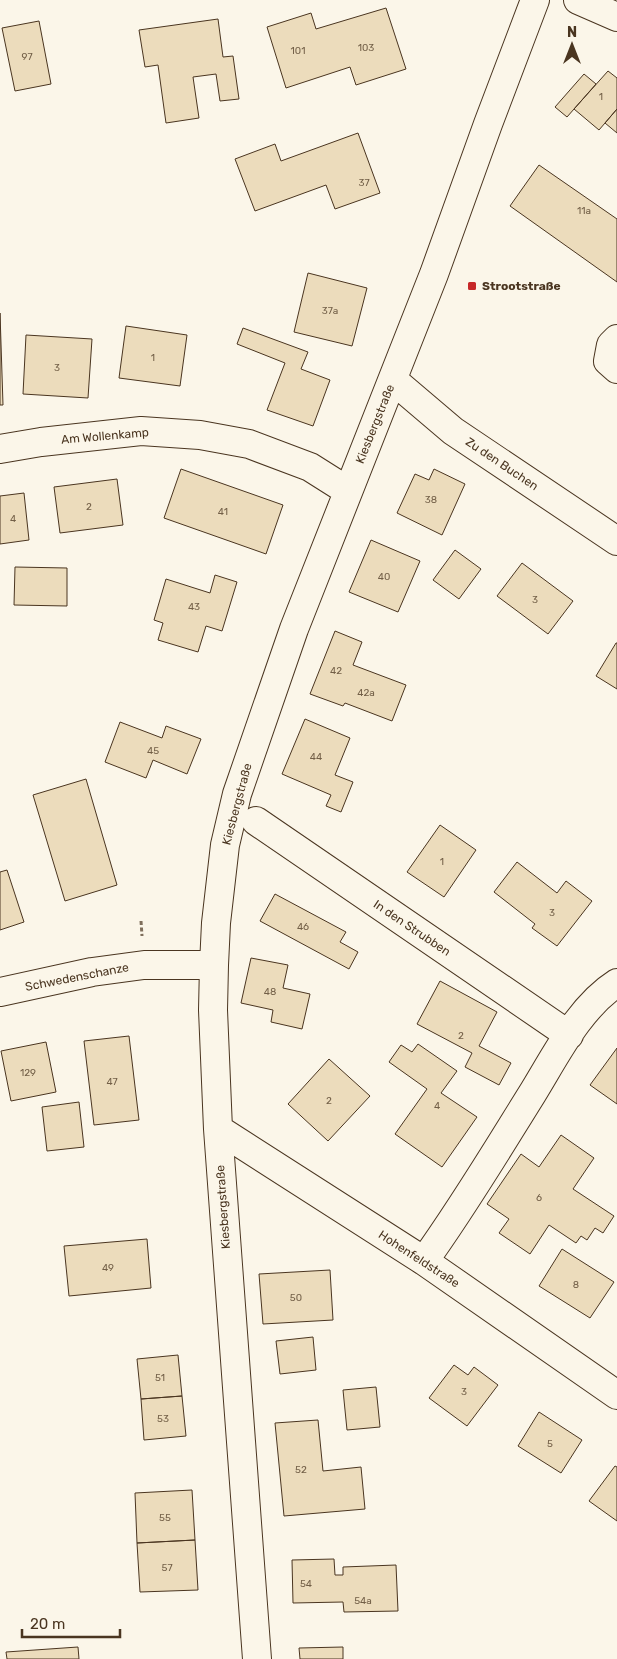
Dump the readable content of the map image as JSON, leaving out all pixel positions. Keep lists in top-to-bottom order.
{
  "streets": {
    "street": [
      "Kiesbergstraße",
      "Am Wollenkamp",
      "Zu den Buchen",
      "In den Strubben",
      "Schwedenschanze",
      "Hohenfeldstraße"
    ]
  },
  "crossings": [
    ["Kiesbergstraße", "Am Wollenkamp"],
    ["Kiesbergstraße", "Zu den Buchen"],
    ["Kiesbergstraße", "Schwedenschanze"],
    ["Kiesbergstraße", "Hohenfeldstraße"]
  ],
  "places": {
    "transit": ["Strootstraße"]
  },
  "house_numbers": [
    "103",
    "101",
    "97",
    "1",
    "37",
    "11a",
    "37a",
    "1",
    "3",
    "38",
    "2",
    "41",
    "4",
    "40",
    "3",
    "43",
    "42",
    "42a",
    "45",
    "44",
    "1",
    "3",
    "46",
    "48",
    "2",
    "129",
    "47",
    "2",
    "4",
    "6",
    "49",
    "8",
    "50",
    "51",
    "3",
    "53",
    "5",
    "52",
    "55",
    "57",
    "54",
    "54a"
  ],
  "scale_bar": "20 m",
  "north": "top"
}
